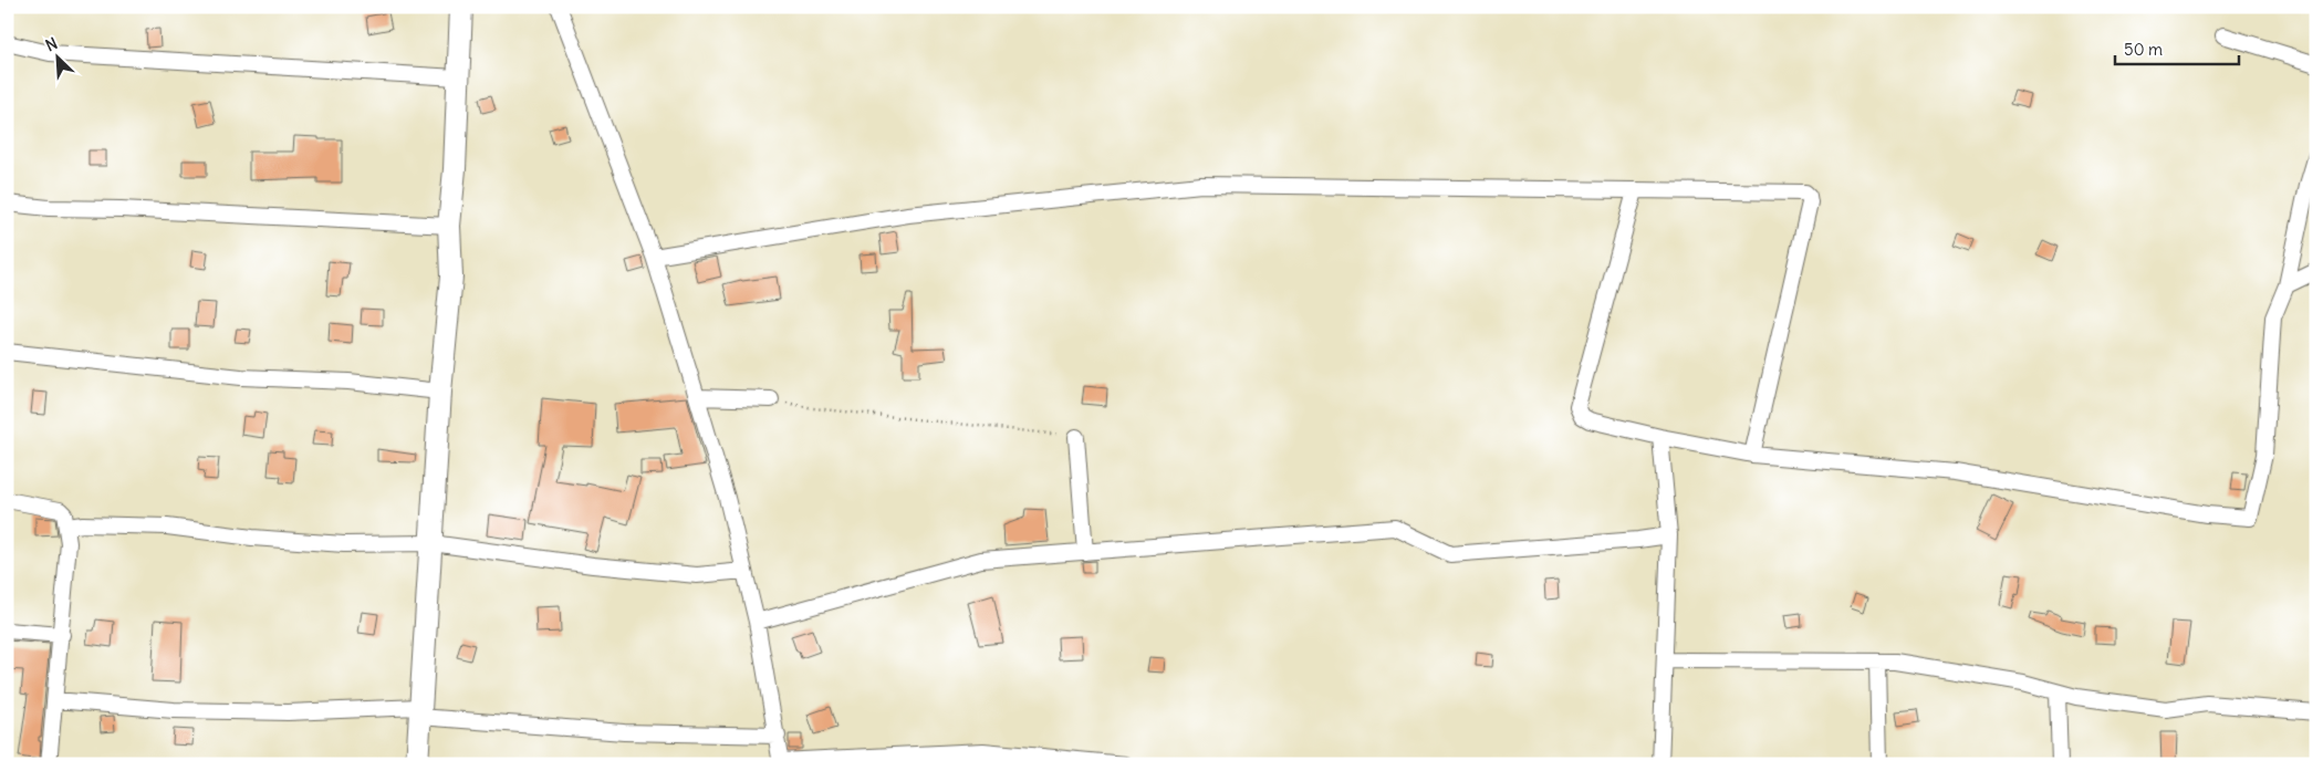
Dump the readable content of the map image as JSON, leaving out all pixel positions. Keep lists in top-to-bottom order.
{
  "scale_bar": "50 m",
  "north": "top left"
}
